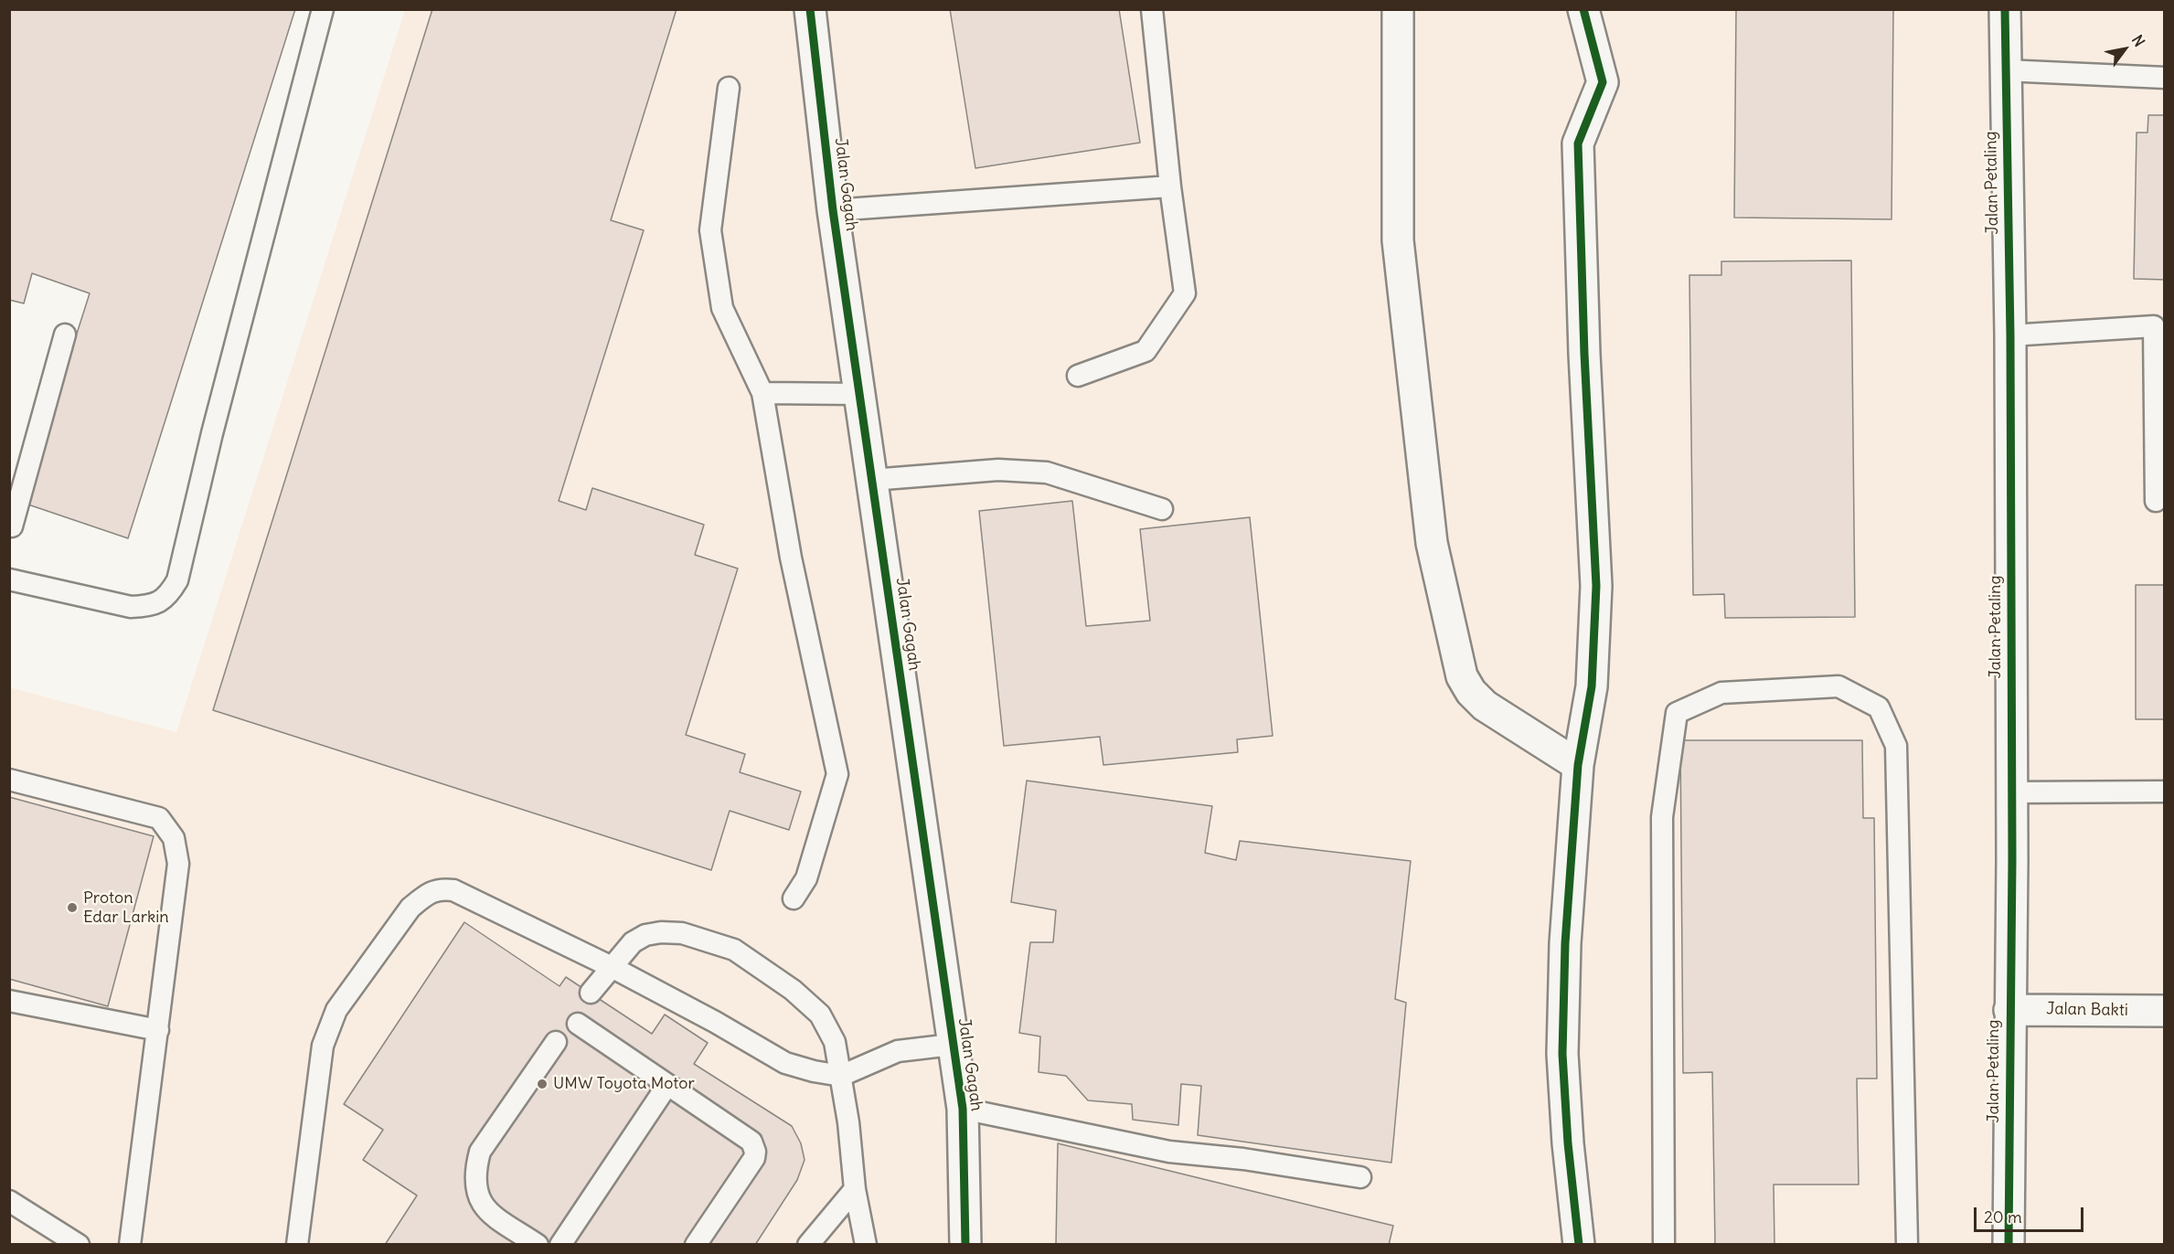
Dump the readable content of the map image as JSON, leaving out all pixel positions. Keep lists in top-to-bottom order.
{
  "streets": {
    "street": ["Jalan Petaling", "Jalan Gagah", "Jalan Bakti"]
  },
  "crossings": [
    ["Jalan Petaling", "Jalan Bakti"]
  ],
  "places": ["Proton Edar Larkin", "UMW Toyota Motor"],
  "scale_bar": "20 m",
  "north": "top right"
}
